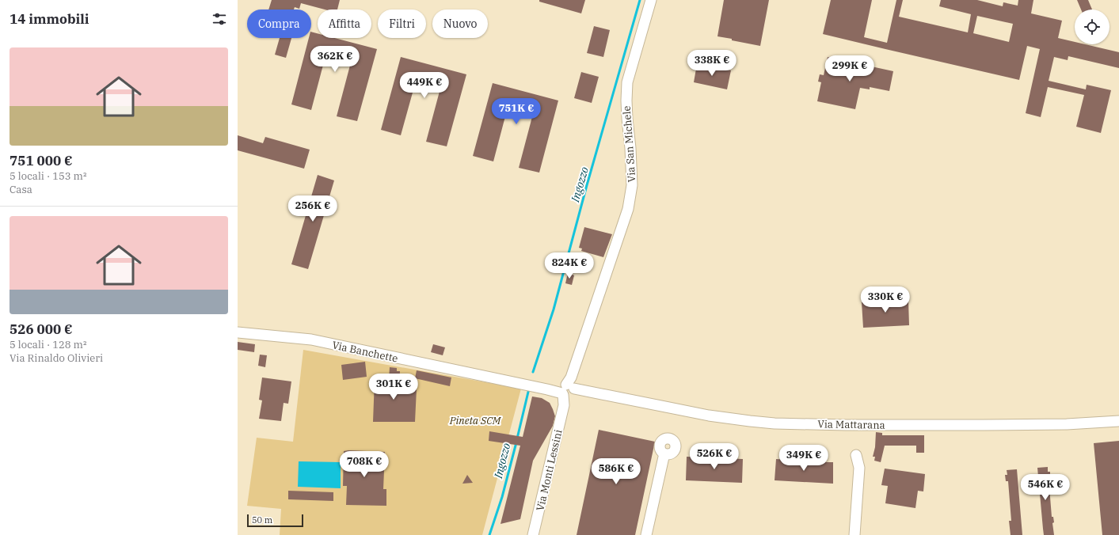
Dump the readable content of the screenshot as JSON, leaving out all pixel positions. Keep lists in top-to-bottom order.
{
  "streets": {
    "street": [
      "Via San Michele",
      "Via Banchette",
      "Via Mattarana",
      "Via Monti Lessini"
    ]
  },
  "crossings": [
    ["Via San Michele", "Via Banchette"],
    ["Via San Michele", "Via Mattarana"],
    ["Via San Michele", "Via Monti Lessini"],
    ["Via Banchette", "Via Mattarana"],
    ["Via Banchette", "Via Monti Lessini"],
    ["Via Mattarana", "Via Monti Lessini"]
  ],
  "water": ["Ingozzo"],
  "parks": ["Pineta SCM"],
  "scale_bar": "50 m",
  "page": {
    "heading": "14 immobili",
    "chip": [
      "Compra",
      "Affitta",
      "Filtri",
      "Nuovo"
    ],
    "list": [
      {
        "name": "751 000 €",
        "note": "5 locali · 153 m² · Casa"
      },
      {
        "name": "526 000 €",
        "note": "5 locali · 128 m² · Via Rinaldo Olivieri"
      }
    ],
    "price": [
      "362K €",
      "338K €",
      "299K €",
      "449K €",
      "751K €",
      "256K €",
      "824K €",
      "330K €",
      "301K €",
      "526K €",
      "349K €",
      "708K €",
      "586K €",
      "546K €"
    ],
    "scale": "50 m"
  }
}
